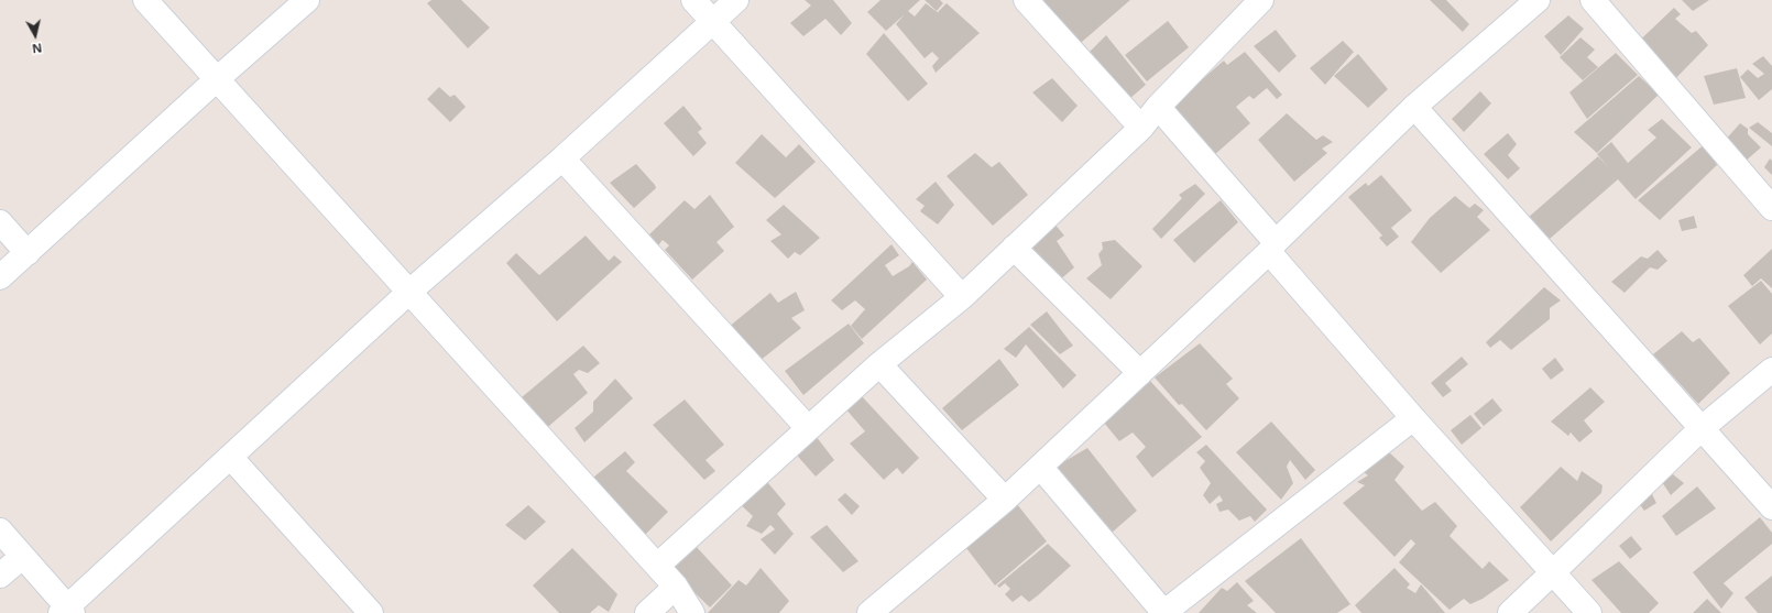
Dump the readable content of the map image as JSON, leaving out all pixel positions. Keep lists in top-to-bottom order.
{
  "north": "bottom"
}
